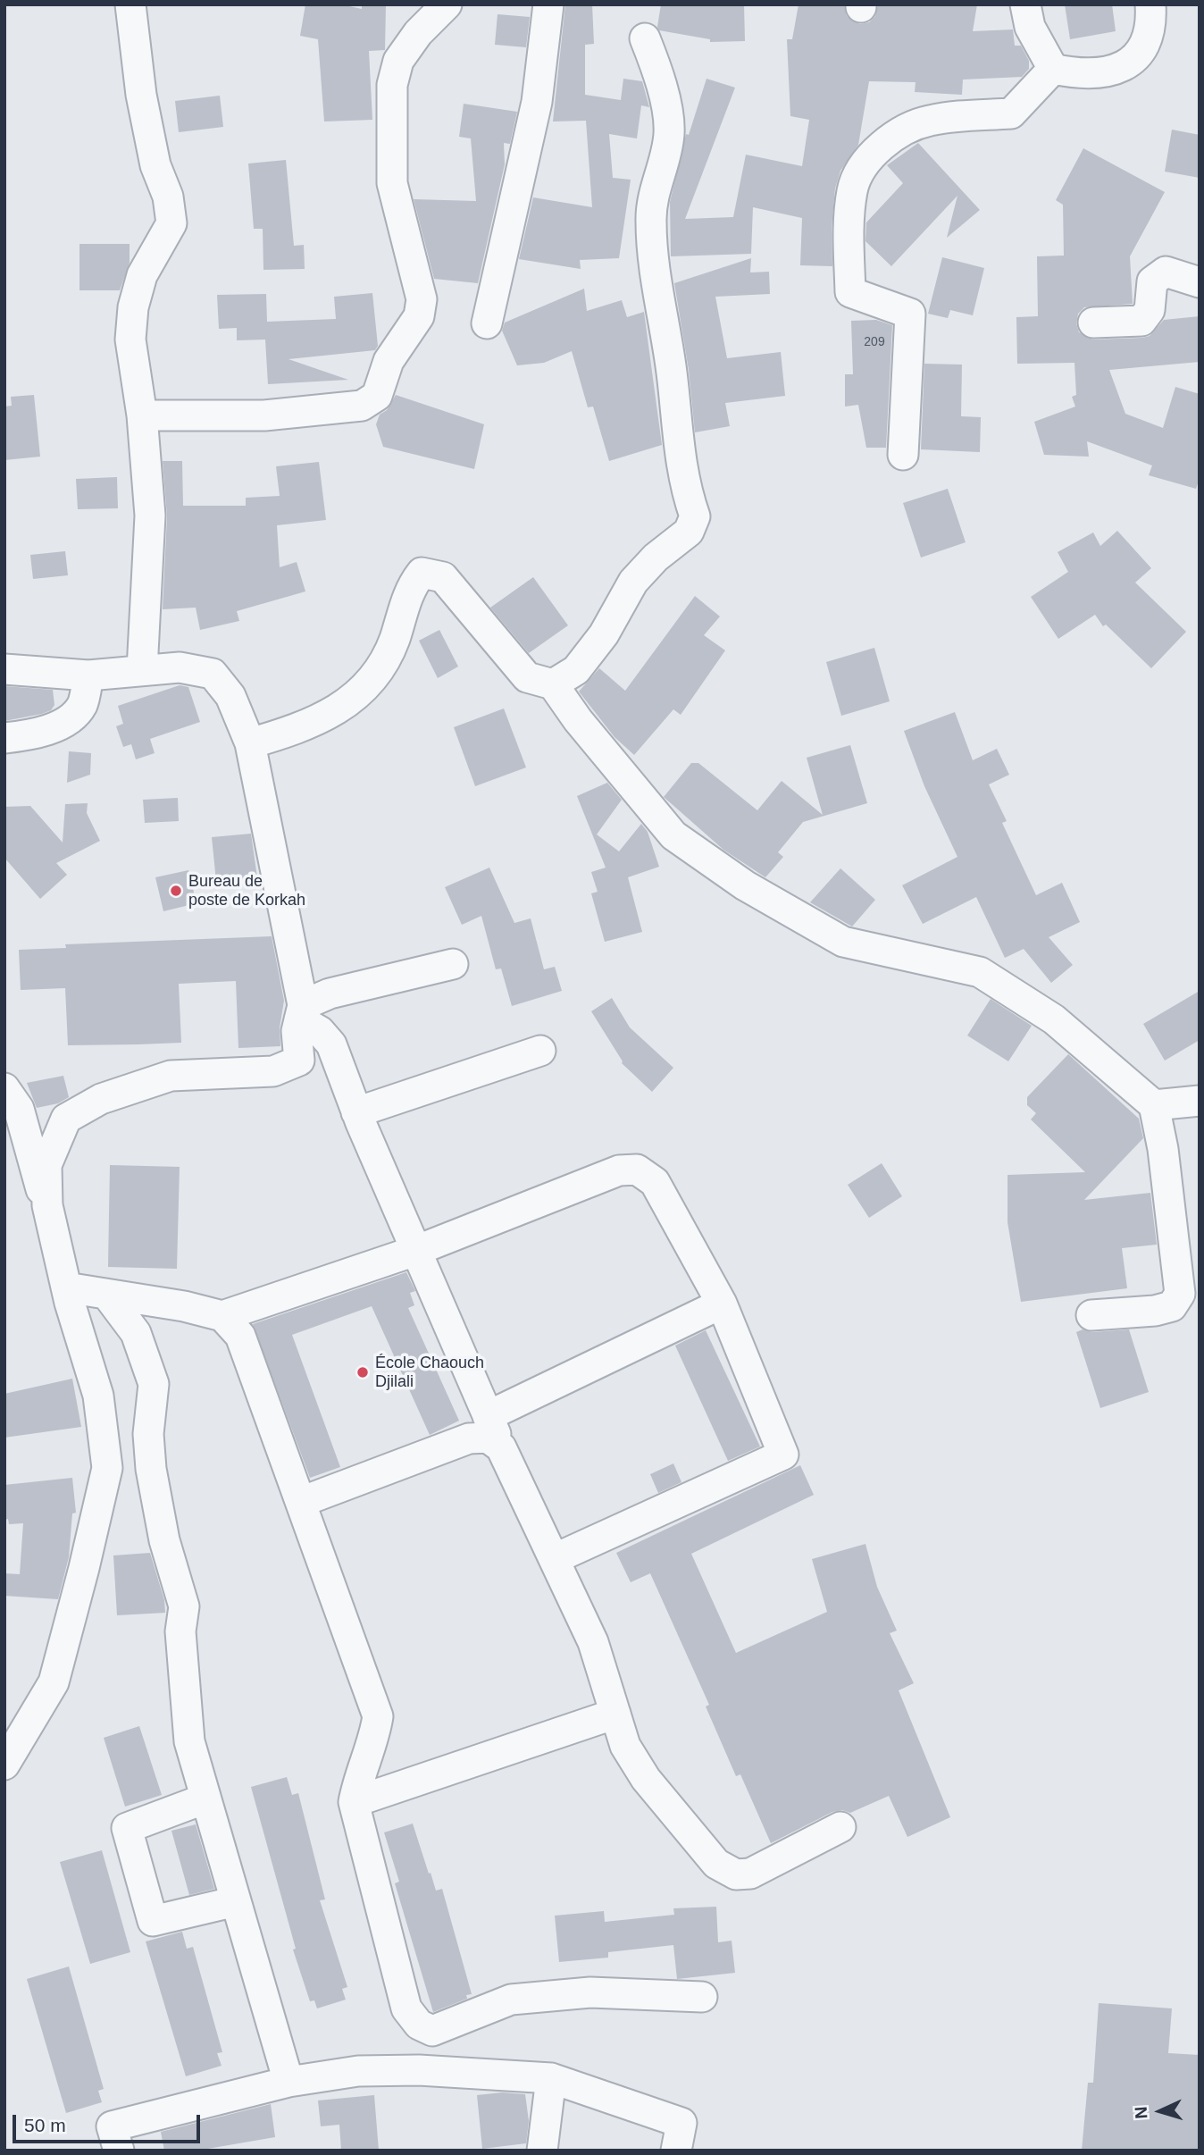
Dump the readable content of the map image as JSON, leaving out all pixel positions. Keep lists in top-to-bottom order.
{
  "places": ["Bureau de poste de Korkah", "École Chaouch Djilali"],
  "house_numbers": ["209"],
  "scale_bar": "50 m",
  "north": "left"
}
